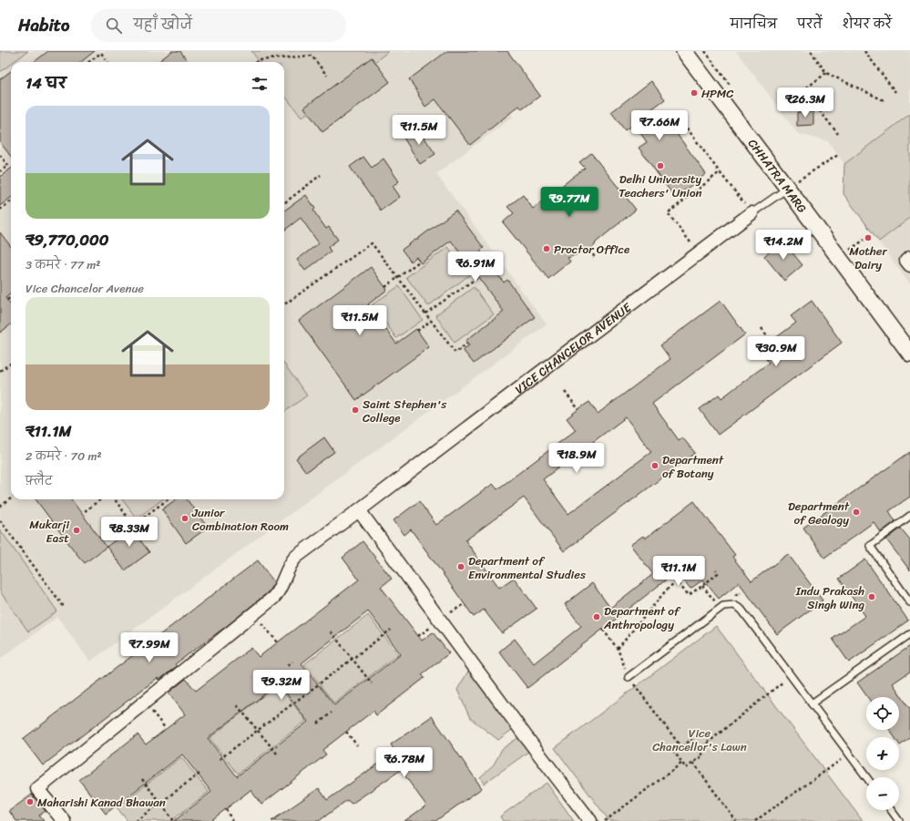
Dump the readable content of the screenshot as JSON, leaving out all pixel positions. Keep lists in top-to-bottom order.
{
  "streets": {
    "street": ["CHHATRA MARG", "VICE CHANCELOR AVENUE"]
  },
  "crossings": [
    ["CHHATRA MARG", "VICE CHANCELOR AVENUE"]
  ],
  "parks": ["Vice Chancellor's Lawn"],
  "places": [
    "HPMC",
    "Delhi University Teachers' Union",
    "Mother Dairy",
    "Proctor Office",
    "Saint Stephen's College",
    "Department of Botany",
    "Department of Geology",
    "Junior Combination Room",
    "Mukarji East",
    "Department of Environmental Studies",
    "Indu Prakash Singh Wing",
    "Department of Anthropology",
    "Maharishi Kanad Bhawan"
  ],
  "page": {
    "header": "Habito",
    "search": "यहाँ खोजें",
    "nav": ["मानचित्र", "परतें", "शेयर करें"],
    "heading": "14 घर",
    "price": [
      "₹26.3M",
      "₹7.66M",
      "₹11.5M",
      "₹9.77M",
      "₹14.2M",
      "₹6.91M",
      "₹11.5M",
      "₹30.9M",
      "₹18.9M",
      "₹8.33M",
      "₹11.1M",
      "₹7.99M",
      "₹9.32M",
      "₹6.78M"
    ],
    "list": [
      {
        "name": "₹9,770,000",
        "note": "3 कमरे · 77 m² · Vice Chancelor Avenue"
      },
      {
        "name": "₹11.1M",
        "note": "2 कमरे · 70 m² · फ़्लैट"
      }
    ],
    "map_buttons": ["+", "−"]
  }
}
